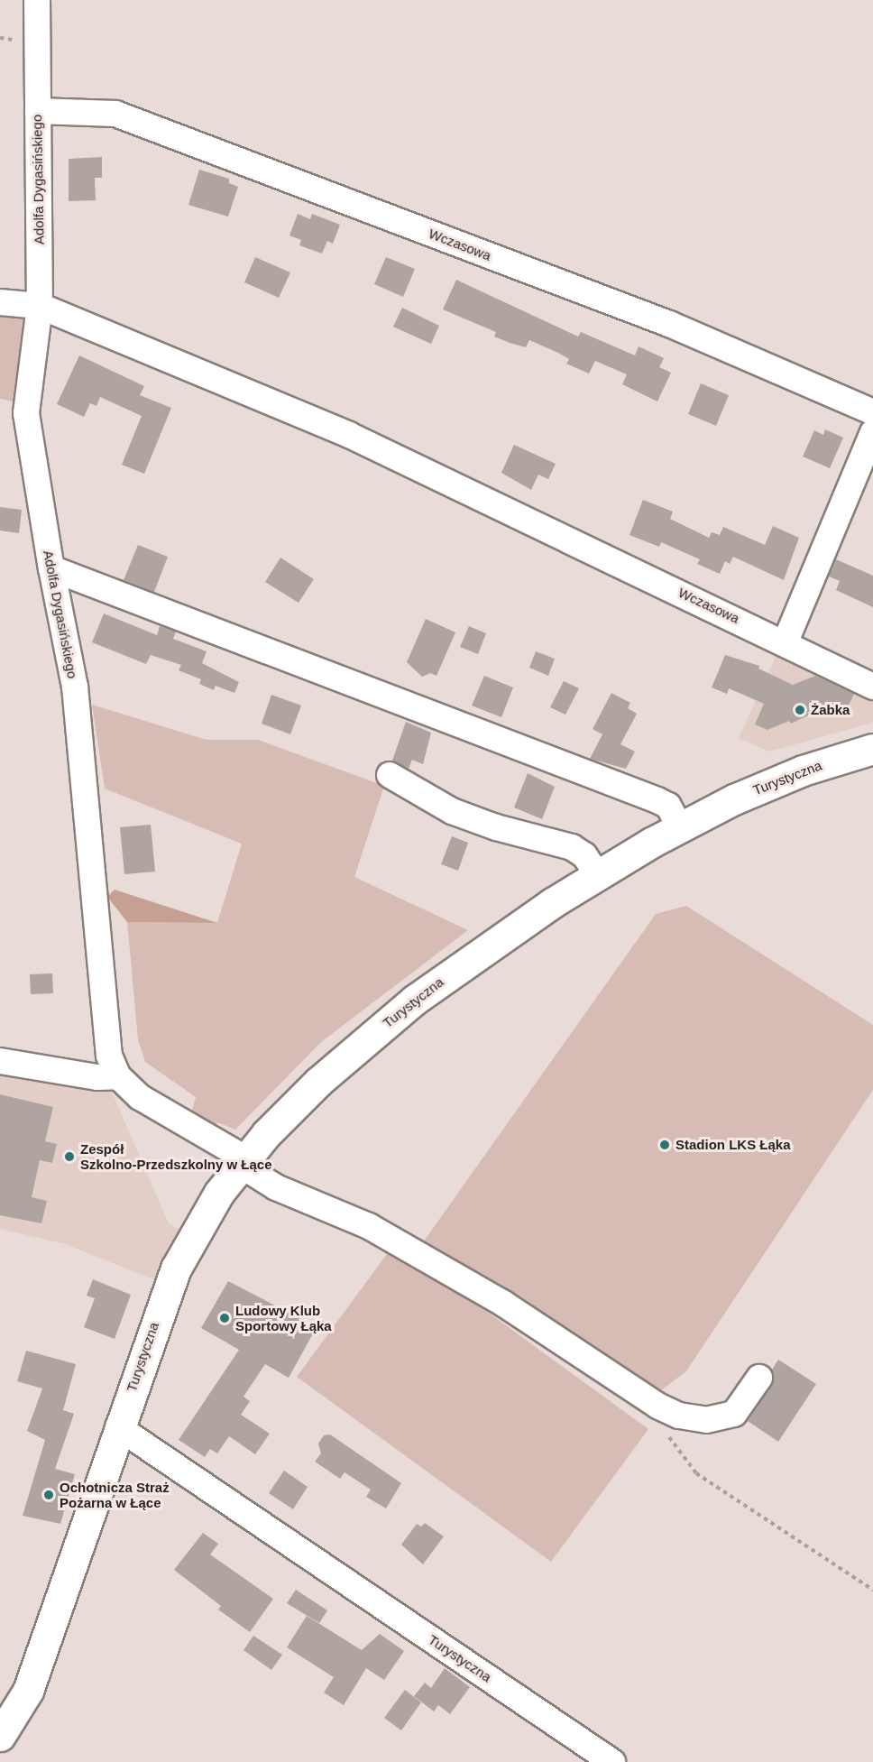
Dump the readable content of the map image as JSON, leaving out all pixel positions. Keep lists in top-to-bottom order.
{
  "streets": {
    "main road": ["Turystyczna"],
    "street": ["Adolfa Dygasińskiego", "Wczasowa"]
  },
  "crossings": [
    ["Adolfa Dygasińskiego", "Wczasowa"],
    ["Adolfa Dygasińskiego", "Turystyczna"]
  ],
  "places": [
    "Żabka",
    "Stadion LKS Łąka",
    "Zespół Szkolno-Przedszkolny w Łące",
    "Ludowy Klub Sportowy Łąka",
    "Ochotnicza Straż Pożarna w Łące"
  ]
}
